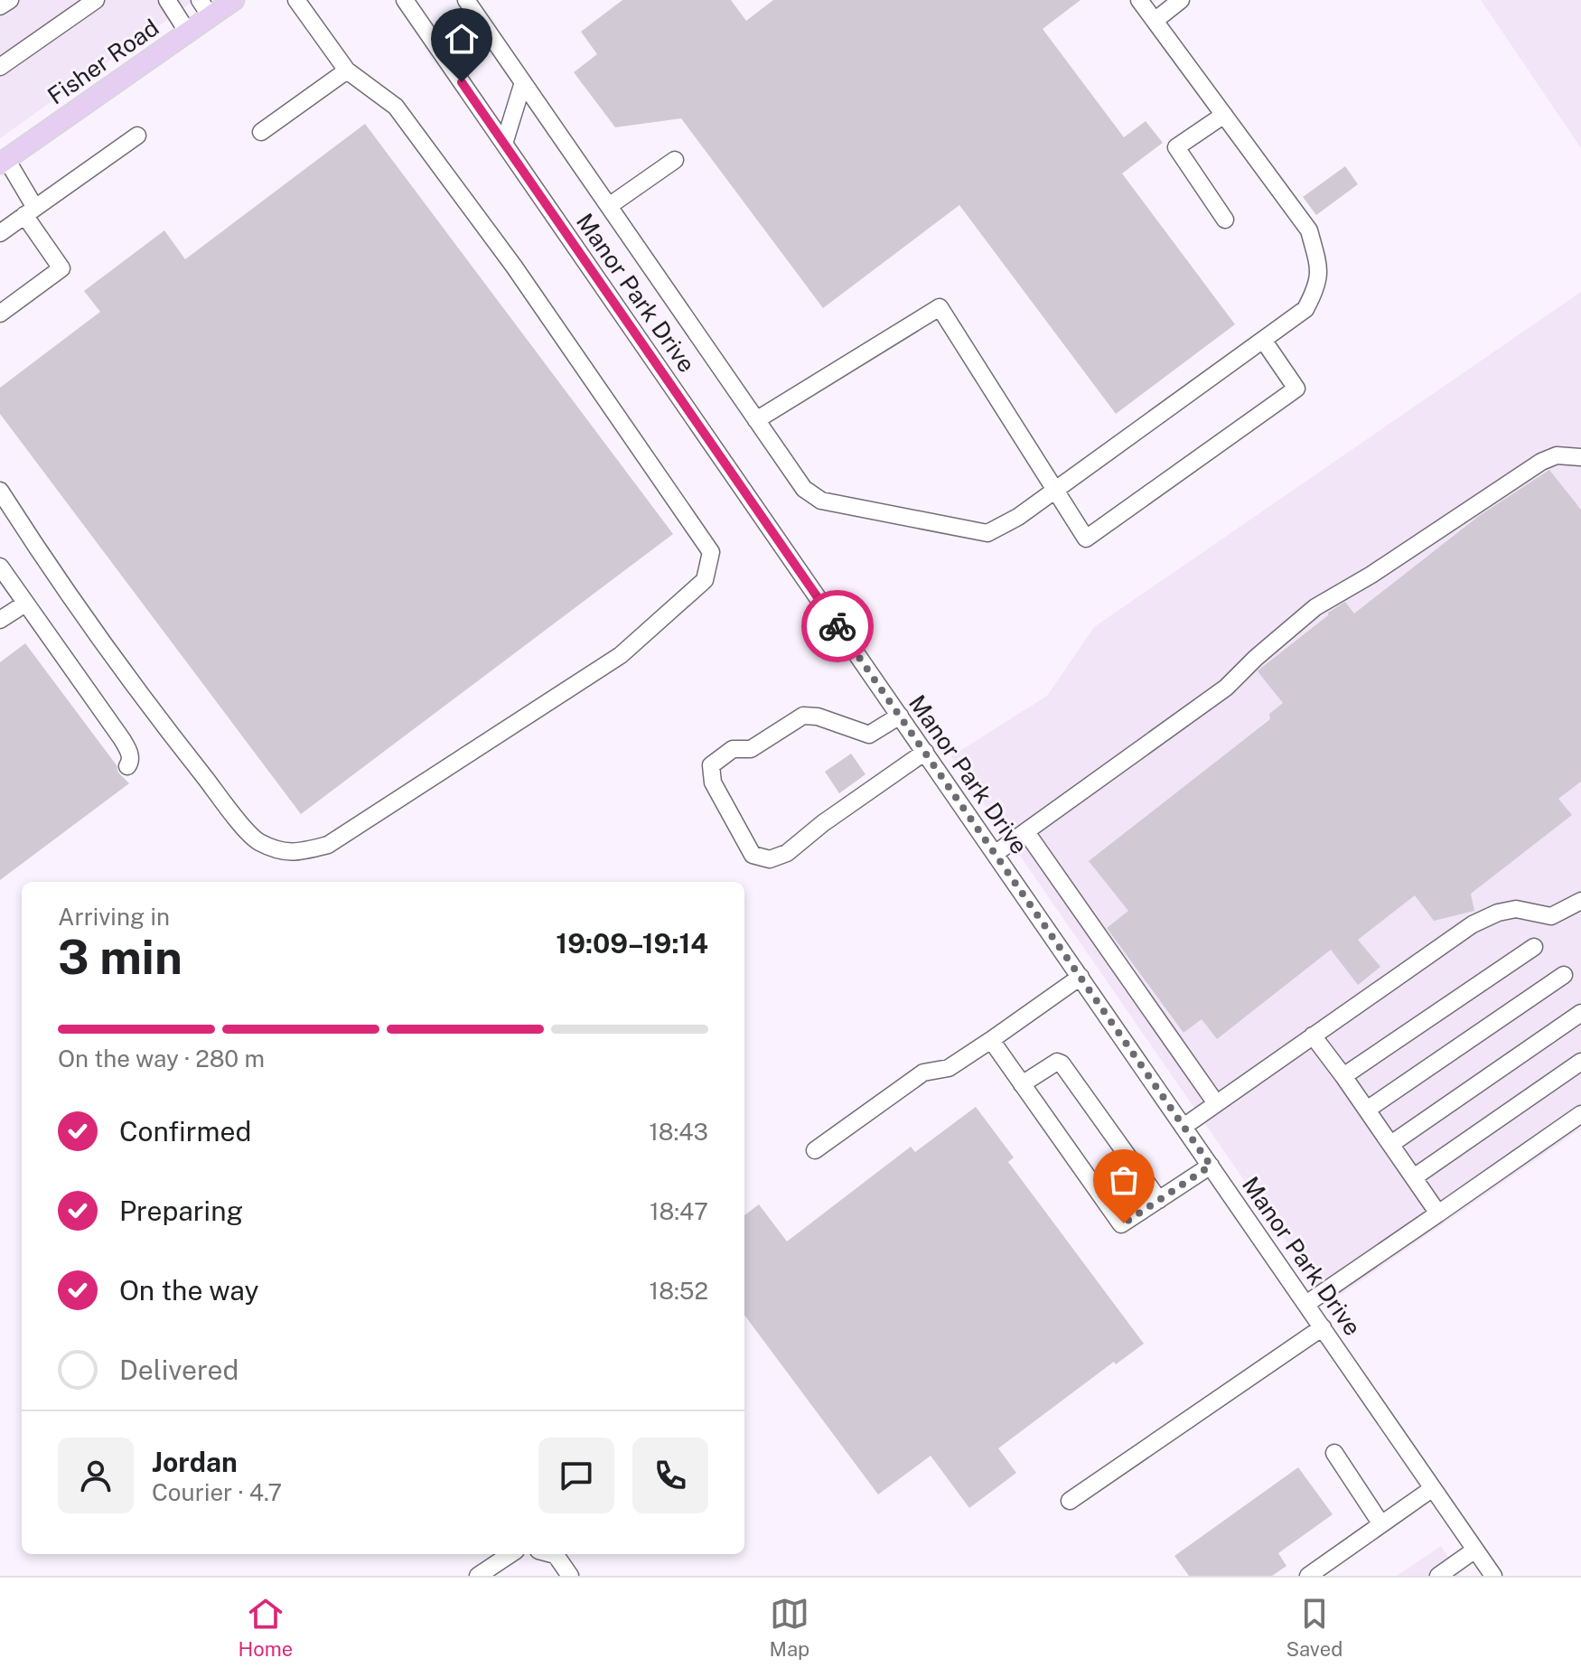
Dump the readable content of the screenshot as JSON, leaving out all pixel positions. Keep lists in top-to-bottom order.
{
  "streets": {
    "main road": ["Fisher Road"],
    "street": ["Manor Park Drive"]
  },
  "page": {
    "heading": ["3 min", "Arriving in", "19:09–19:14"],
    "panel": ["Jordan", "Courier · 4.7"],
    "bar": "On the way · 280 m",
    "list": [
      ["Confirmed", "18:43"],
      ["Preparing", "18:47"],
      ["On the way", "18:52"],
      "Delivered"
    ],
    "tabs": ["Home", "Map", "Saved"]
  }
}
